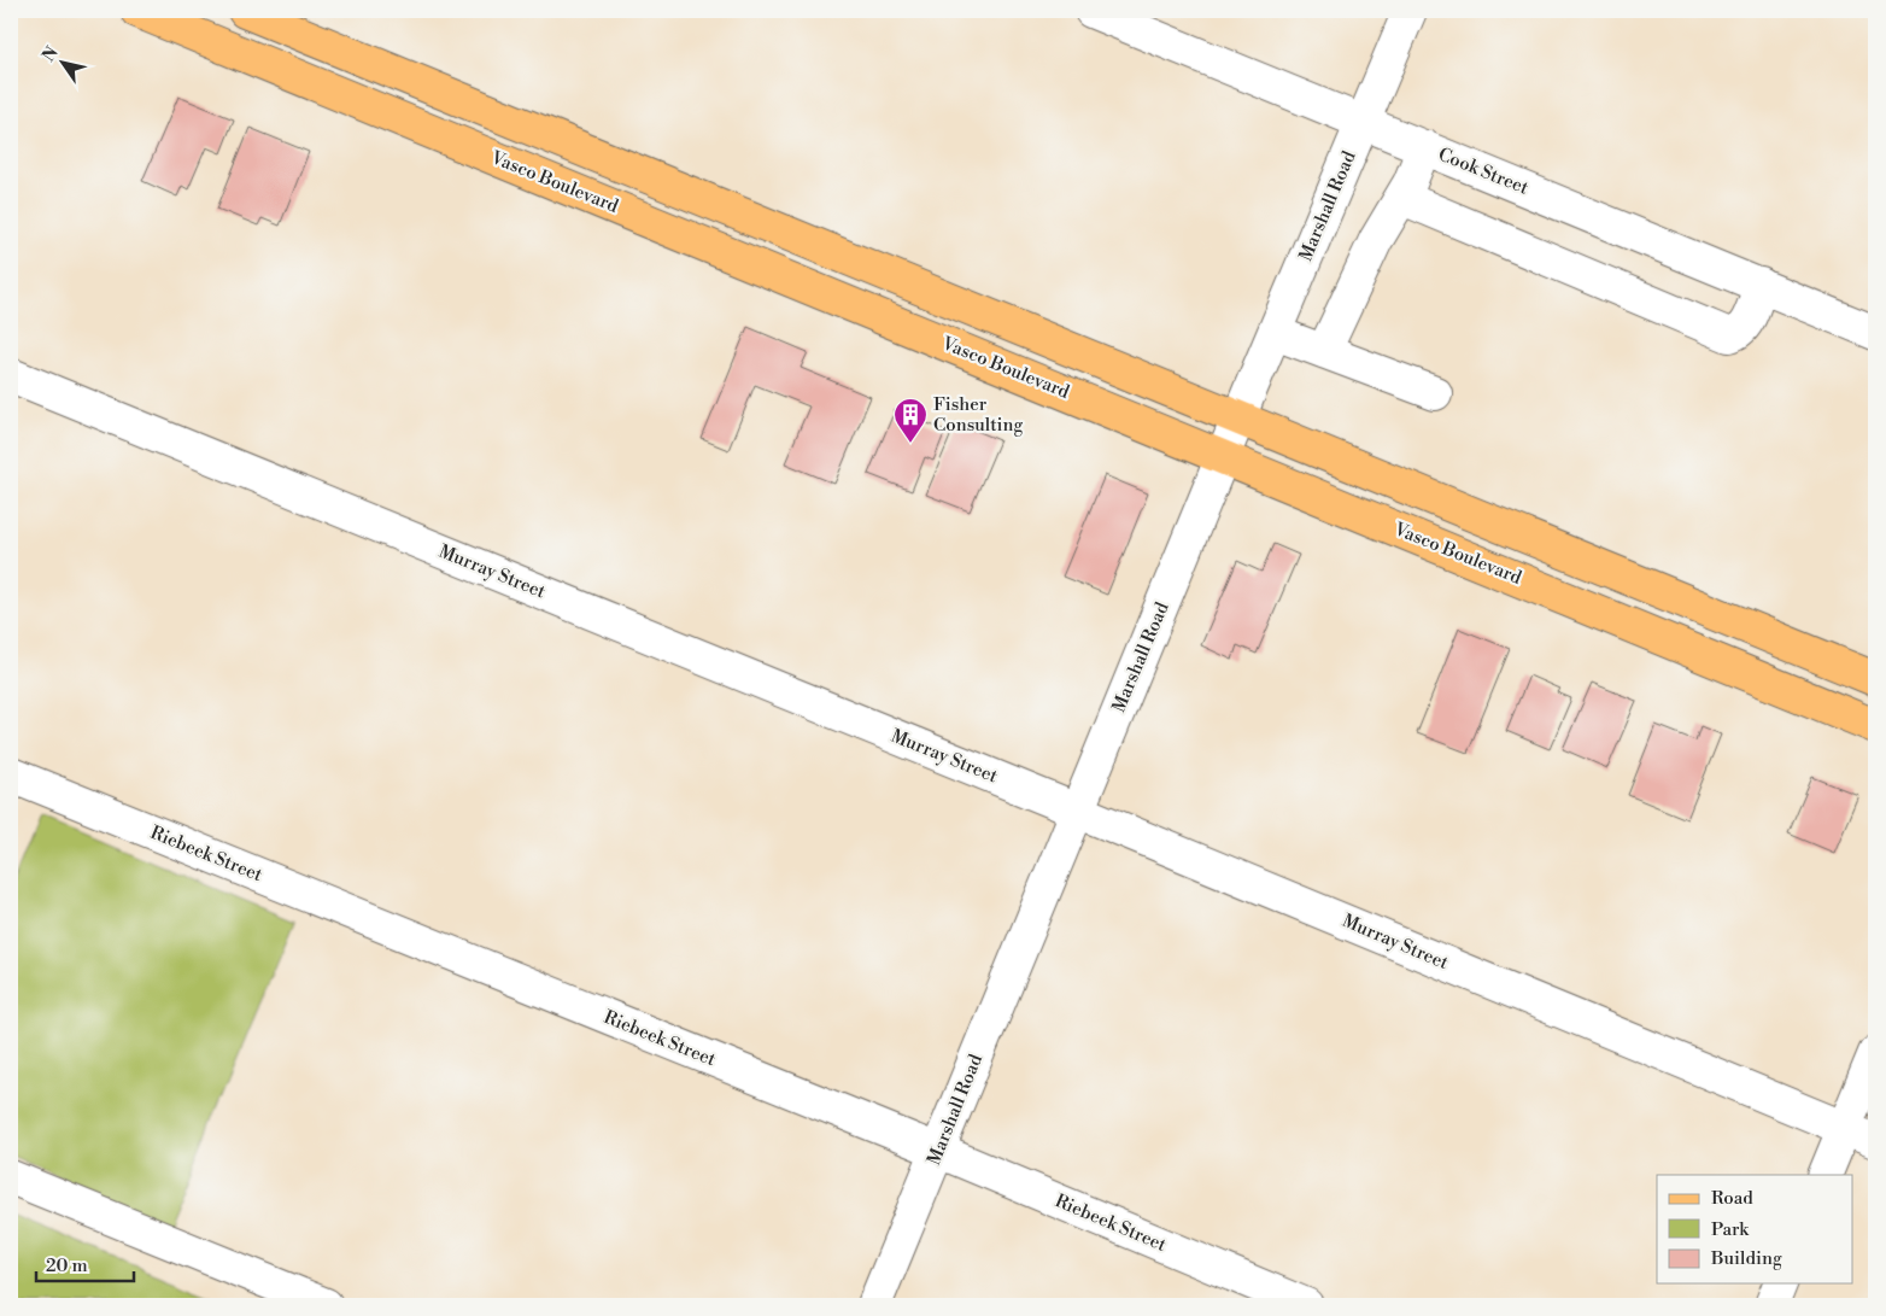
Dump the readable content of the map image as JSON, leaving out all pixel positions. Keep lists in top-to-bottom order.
{
  "streets": {
    "main road": ["Vasco Boulevard"],
    "street": [
      "Cook Street",
      "Marshall Road",
      "Murray Street",
      "Riebeek Street"
    ]
  },
  "crossings": [
    ["Cook Street", "Marshall Road"],
    ["Vasco Boulevard", "Marshall Road"],
    ["Marshall Road", "Murray Street"],
    ["Marshall Road", "Riebeek Street"]
  ],
  "places": {
    "building": ["Fisher Consulting"]
  },
  "legend": ["Road", "Park", "Building"],
  "scale_bar": "20 m",
  "north": "top left"
}
